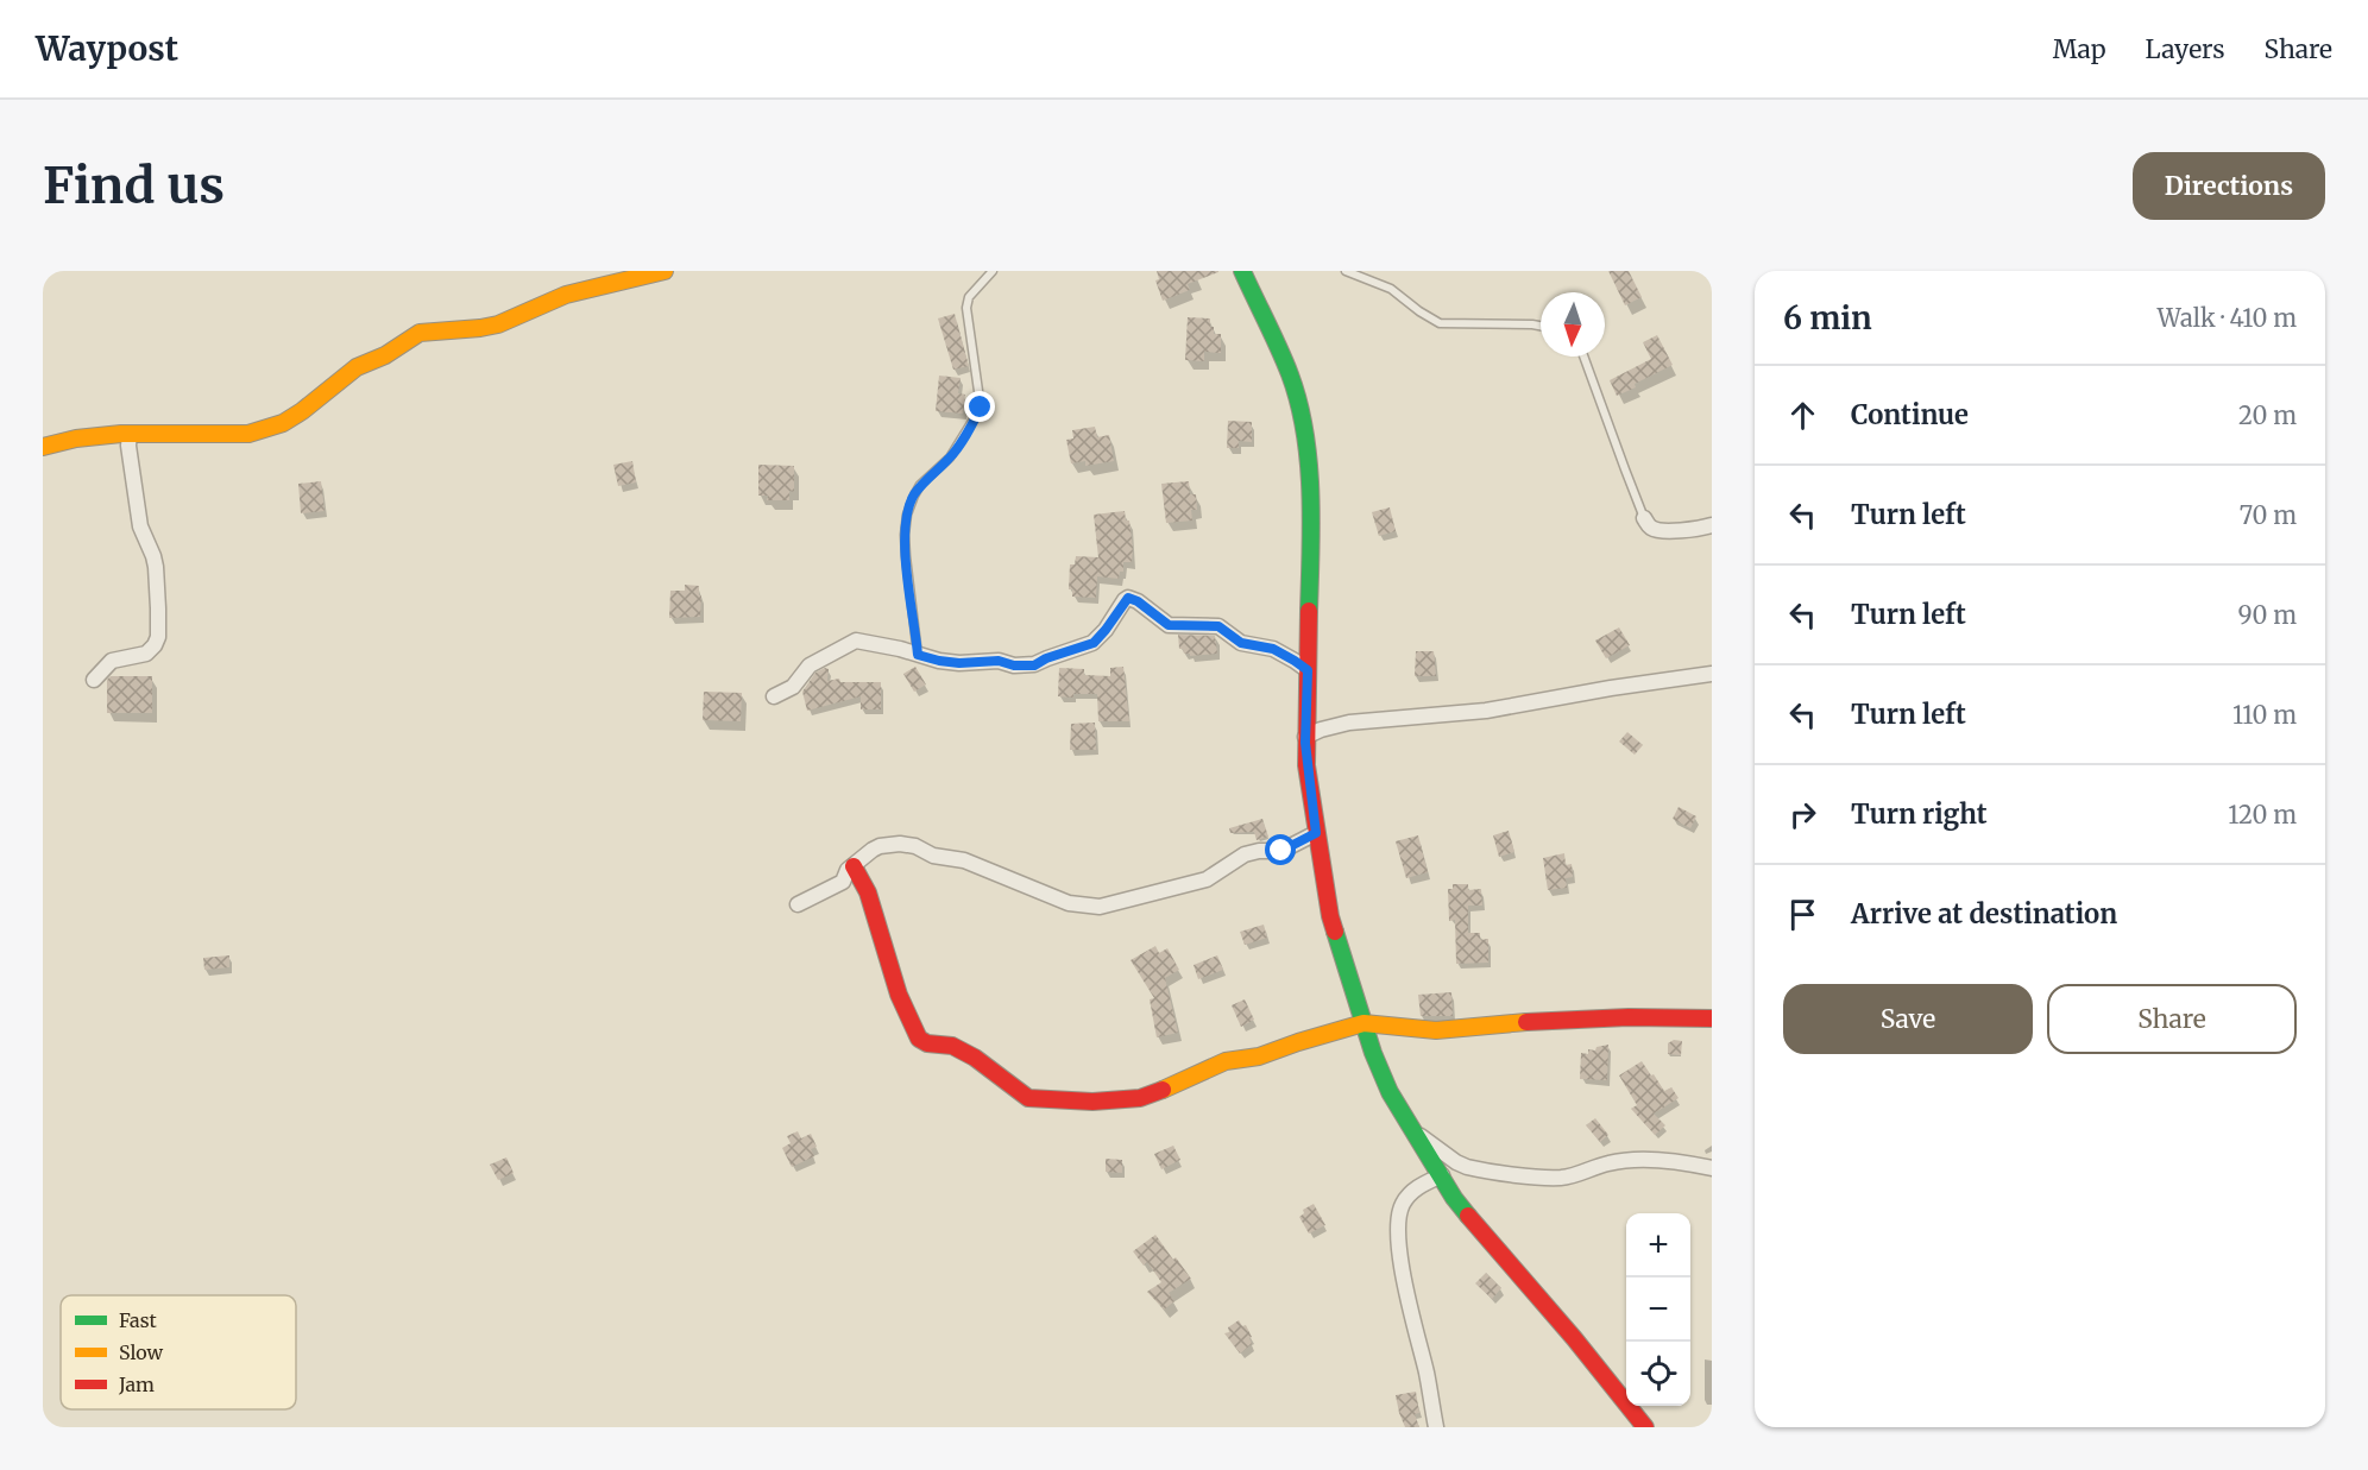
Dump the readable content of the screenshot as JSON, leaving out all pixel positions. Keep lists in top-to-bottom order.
{
  "legend": ["Fast", "Slow", "Jam"],
  "north": "bottom",
  "page": {
    "header": "Waypost",
    "nav": ["Map", "Layers", "Share"],
    "buttons": [
      "Directions",
      ["Save", "Share"]
    ],
    "title": "Find us",
    "heading": ["6 min", "Walk · 410 m"],
    "list": [
      ["Continue", "20 m"],
      ["Turn left", "70 m"],
      ["Turn left", "90 m"],
      ["Turn left", "110 m"],
      ["Turn right", "120 m"],
      "Arrive at destination"
    ],
    "map_buttons": ["+", "−"]
  }
}
